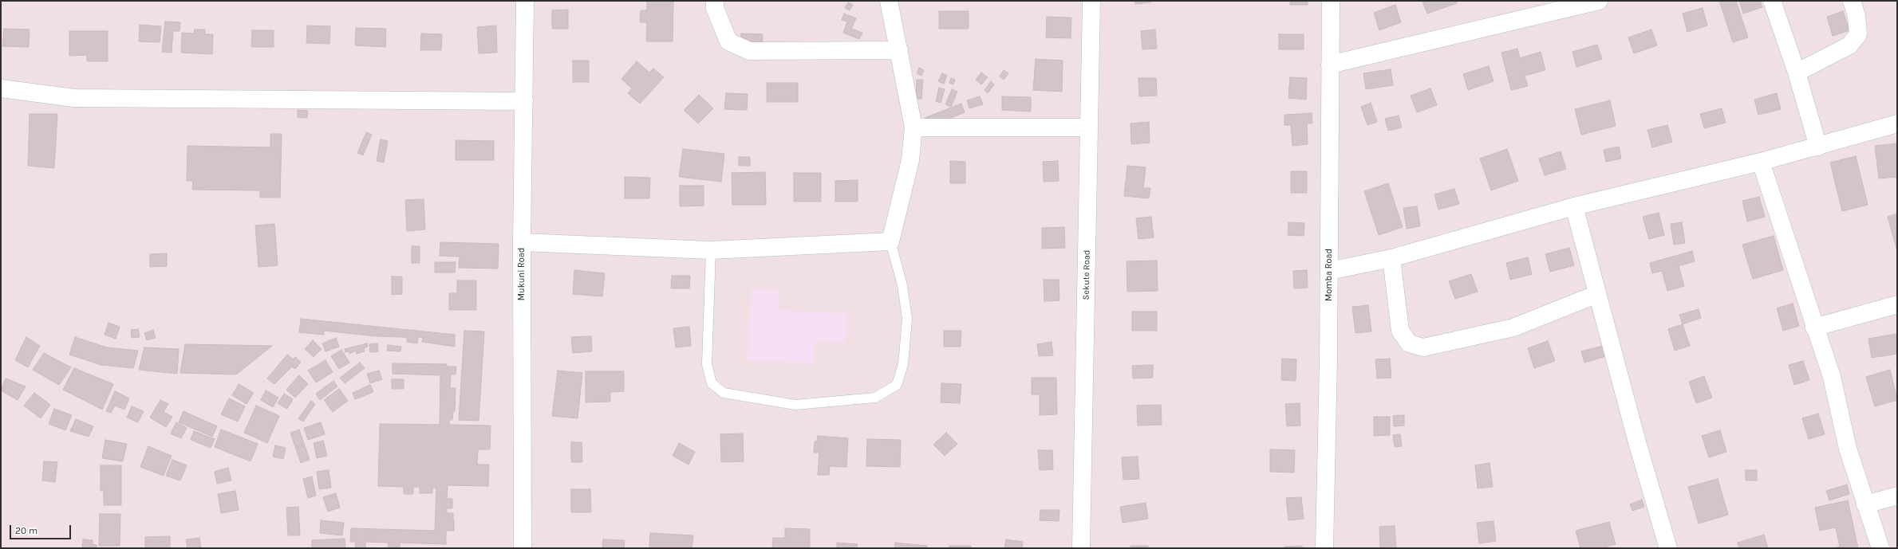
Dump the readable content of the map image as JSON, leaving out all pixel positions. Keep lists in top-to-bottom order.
{
  "streets": {
    "street": ["Mukuni Road", "Sekute Road", "Momba Road"]
  },
  "scale_bar": "20 m"
}
